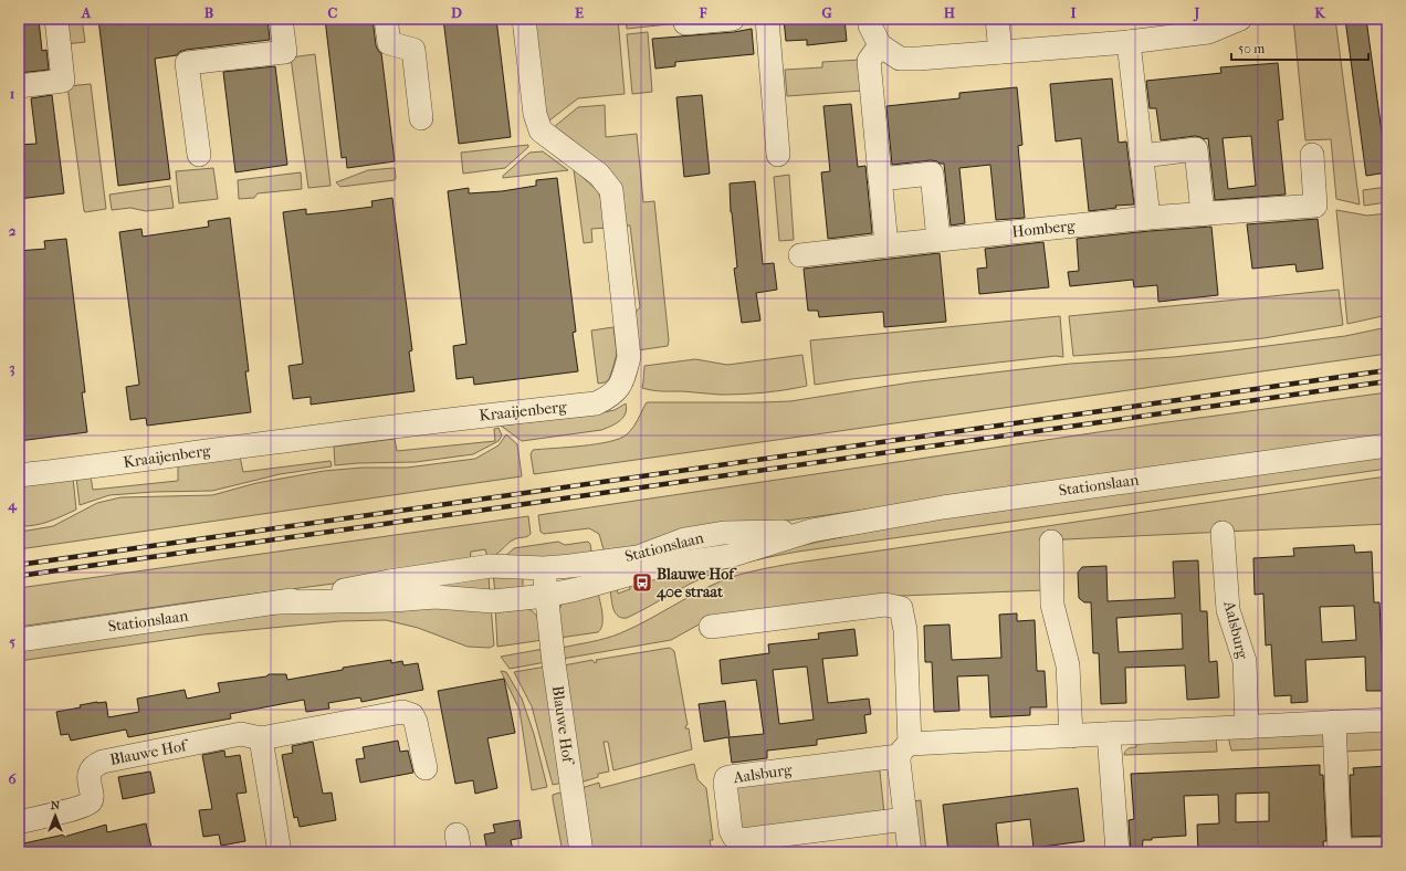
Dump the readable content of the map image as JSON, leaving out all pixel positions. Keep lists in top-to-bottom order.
{
  "streets": {
    "street": [
      "Homberg",
      "Kraaijenberg",
      "Stationslaan",
      "Aalsburg",
      "Blauwe Hof"
    ]
  },
  "crossings": [
    ["Stationslaan", "Blauwe Hof"]
  ],
  "places": {
    "bus stop": ["Blauwe Hof 40e straat"]
  },
  "scale_bar": "50 m",
  "north": "top",
  "grid": {
    "columns": [
      "A",
      "B",
      "C",
      "D",
      "E",
      "F",
      "G",
      "H",
      "I",
      "J",
      "K"
    ],
    "rows": [
      "1",
      "2",
      "3",
      "4",
      "5",
      "6"
    ]
  }
}
